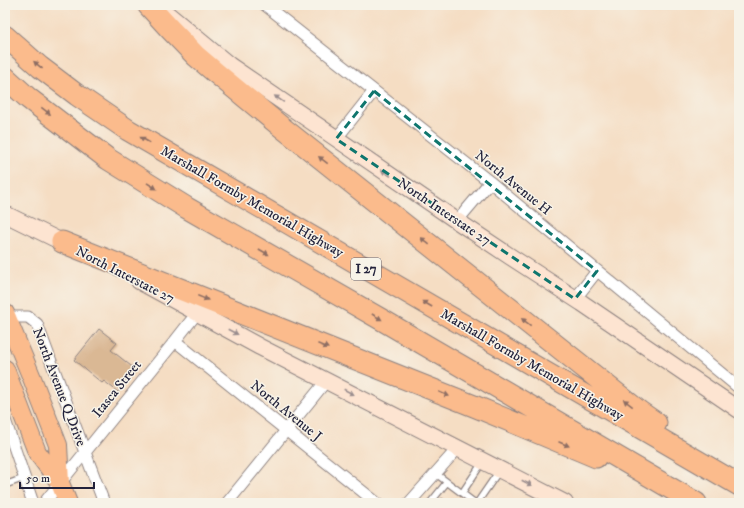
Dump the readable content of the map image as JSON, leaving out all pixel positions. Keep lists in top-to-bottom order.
{
  "streets": {
    "highway": ["Marshall Formby Memorial Highway", "I 27"],
    "main road": ["North Interstate 27", "North Avenue Q Drive"],
    "street": ["North Avenue H", "Itasca Street", "North Avenue J"]
  },
  "crossings": [
    ["North Interstate 27", "Itasca Street"],
    ["North Avenue Q Drive", "Itasca Street"],
    ["Itasca Street", "North Avenue J"]
  ],
  "scale_bar": "50 m"
}
